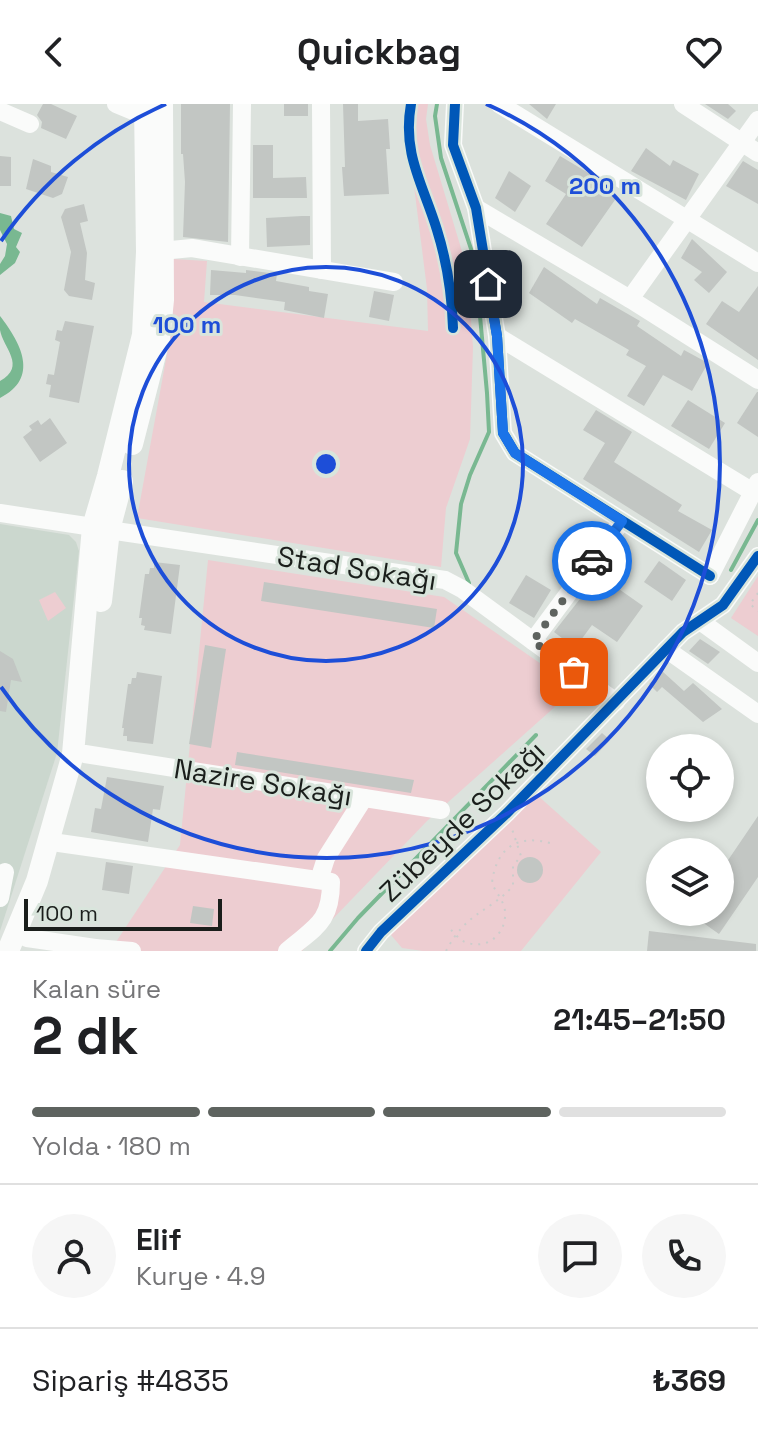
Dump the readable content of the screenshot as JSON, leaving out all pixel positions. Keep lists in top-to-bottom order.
{
  "streets": {
    "street": ["Stad Sokağı", "Nazire Sokağı", "Zübeyde Sokağı"]
  },
  "crossings": [
    ["Stad Sokağı", "Zübeyde Sokağı"]
  ],
  "scale_bar": "100 m",
  "page": {
    "header": "Quickbag",
    "scale": "100 m",
    "heading": ["2 dk", "Kalan süre", "21:45–21:50"],
    "panel": [
      "Elif",
      "Kurye · 4.9",
      "Sipariş #4835",
      "₺369"
    ],
    "bar": "Yolda · 180 m"
  },
  "rings": ["200 m", "100 m"]
}
